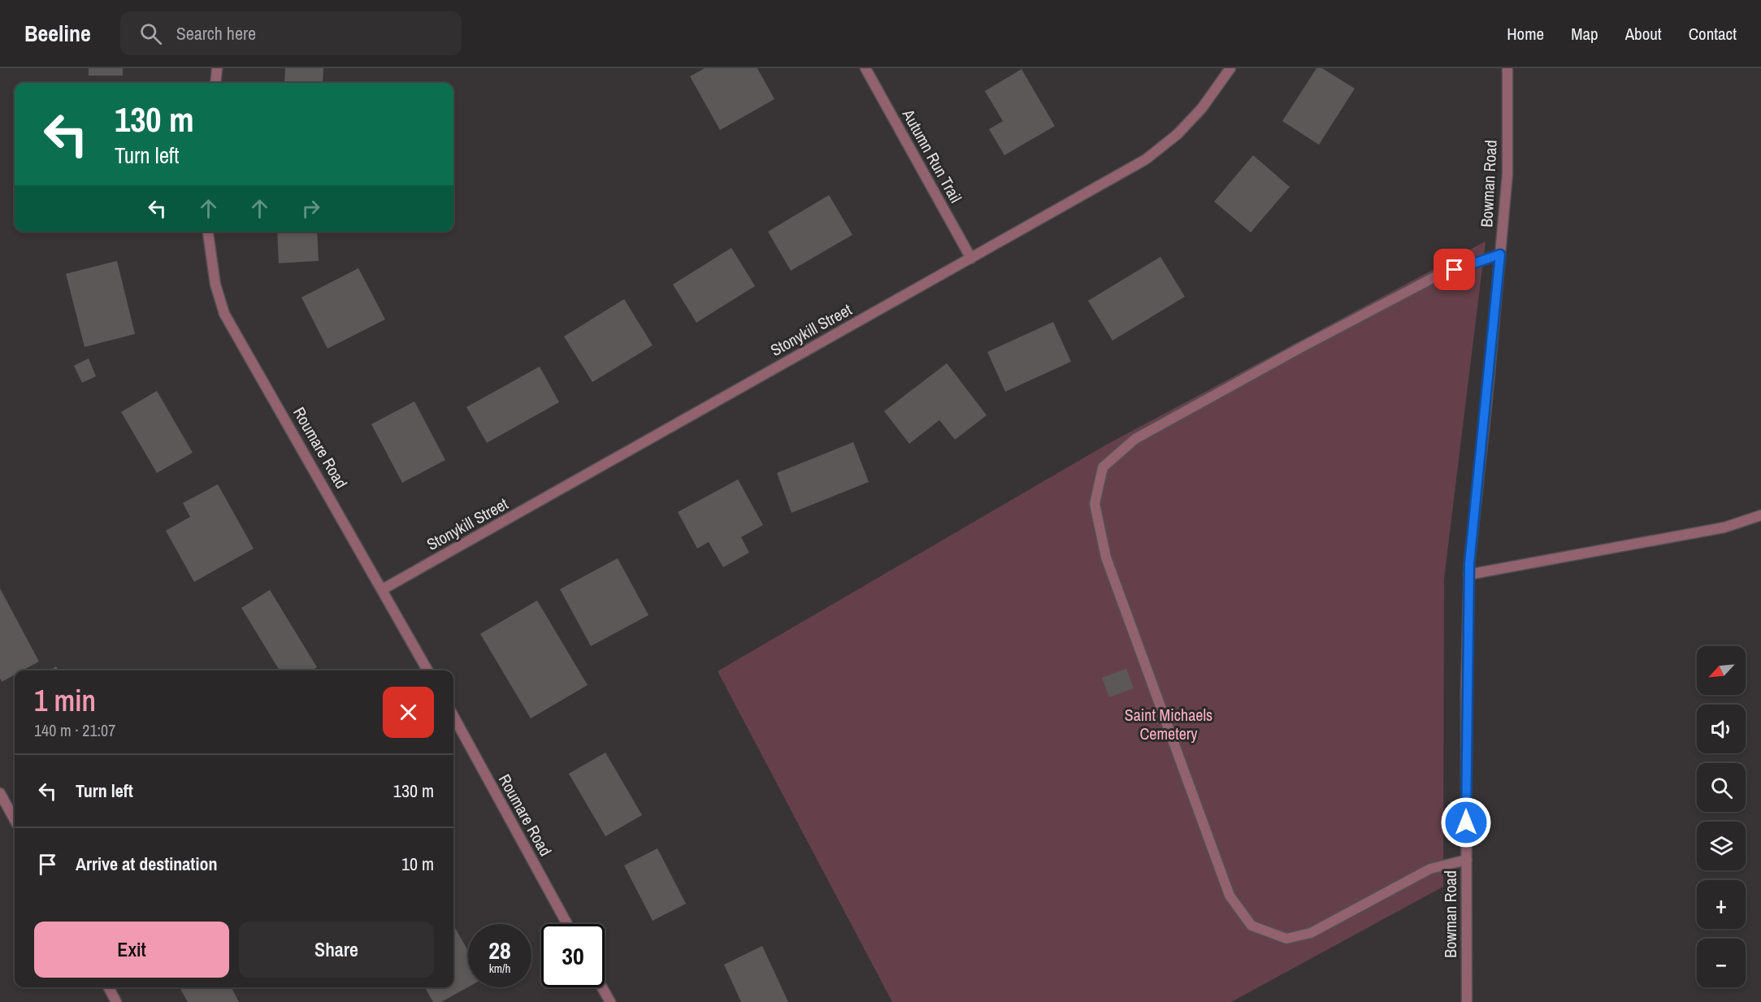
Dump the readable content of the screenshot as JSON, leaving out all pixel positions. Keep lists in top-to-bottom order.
{
  "streets": {
    "street": [
      "Autumn Run Trail",
      "Bowman Road",
      "Stonykill Street",
      "Roumare Road"
    ]
  },
  "crossings": [
    ["Autumn Run Trail", "Stonykill Street"],
    ["Stonykill Street", "Roumare Road"]
  ],
  "parks": ["Saint Michaels Cemetery"],
  "north": "bottom left",
  "page": {
    "header": "Beeline",
    "search": "Search here",
    "nav": [
      "Home",
      "Map",
      "About",
      "Contact"
    ],
    "turn": ["130 m", "Turn left"],
    "map_buttons": ["+", "−"],
    "heading": ["1 min", "140 m · 21:07"],
    "list": [
      {
        "name": "Turn left",
        "value": "130 m"
      },
      {
        "name": "Arrive at destination",
        "value": "10 m"
      }
    ],
    "buttons": ["Exit", "Share"],
    "speed": "28 km/h",
    "limit": "30"
  }
}
